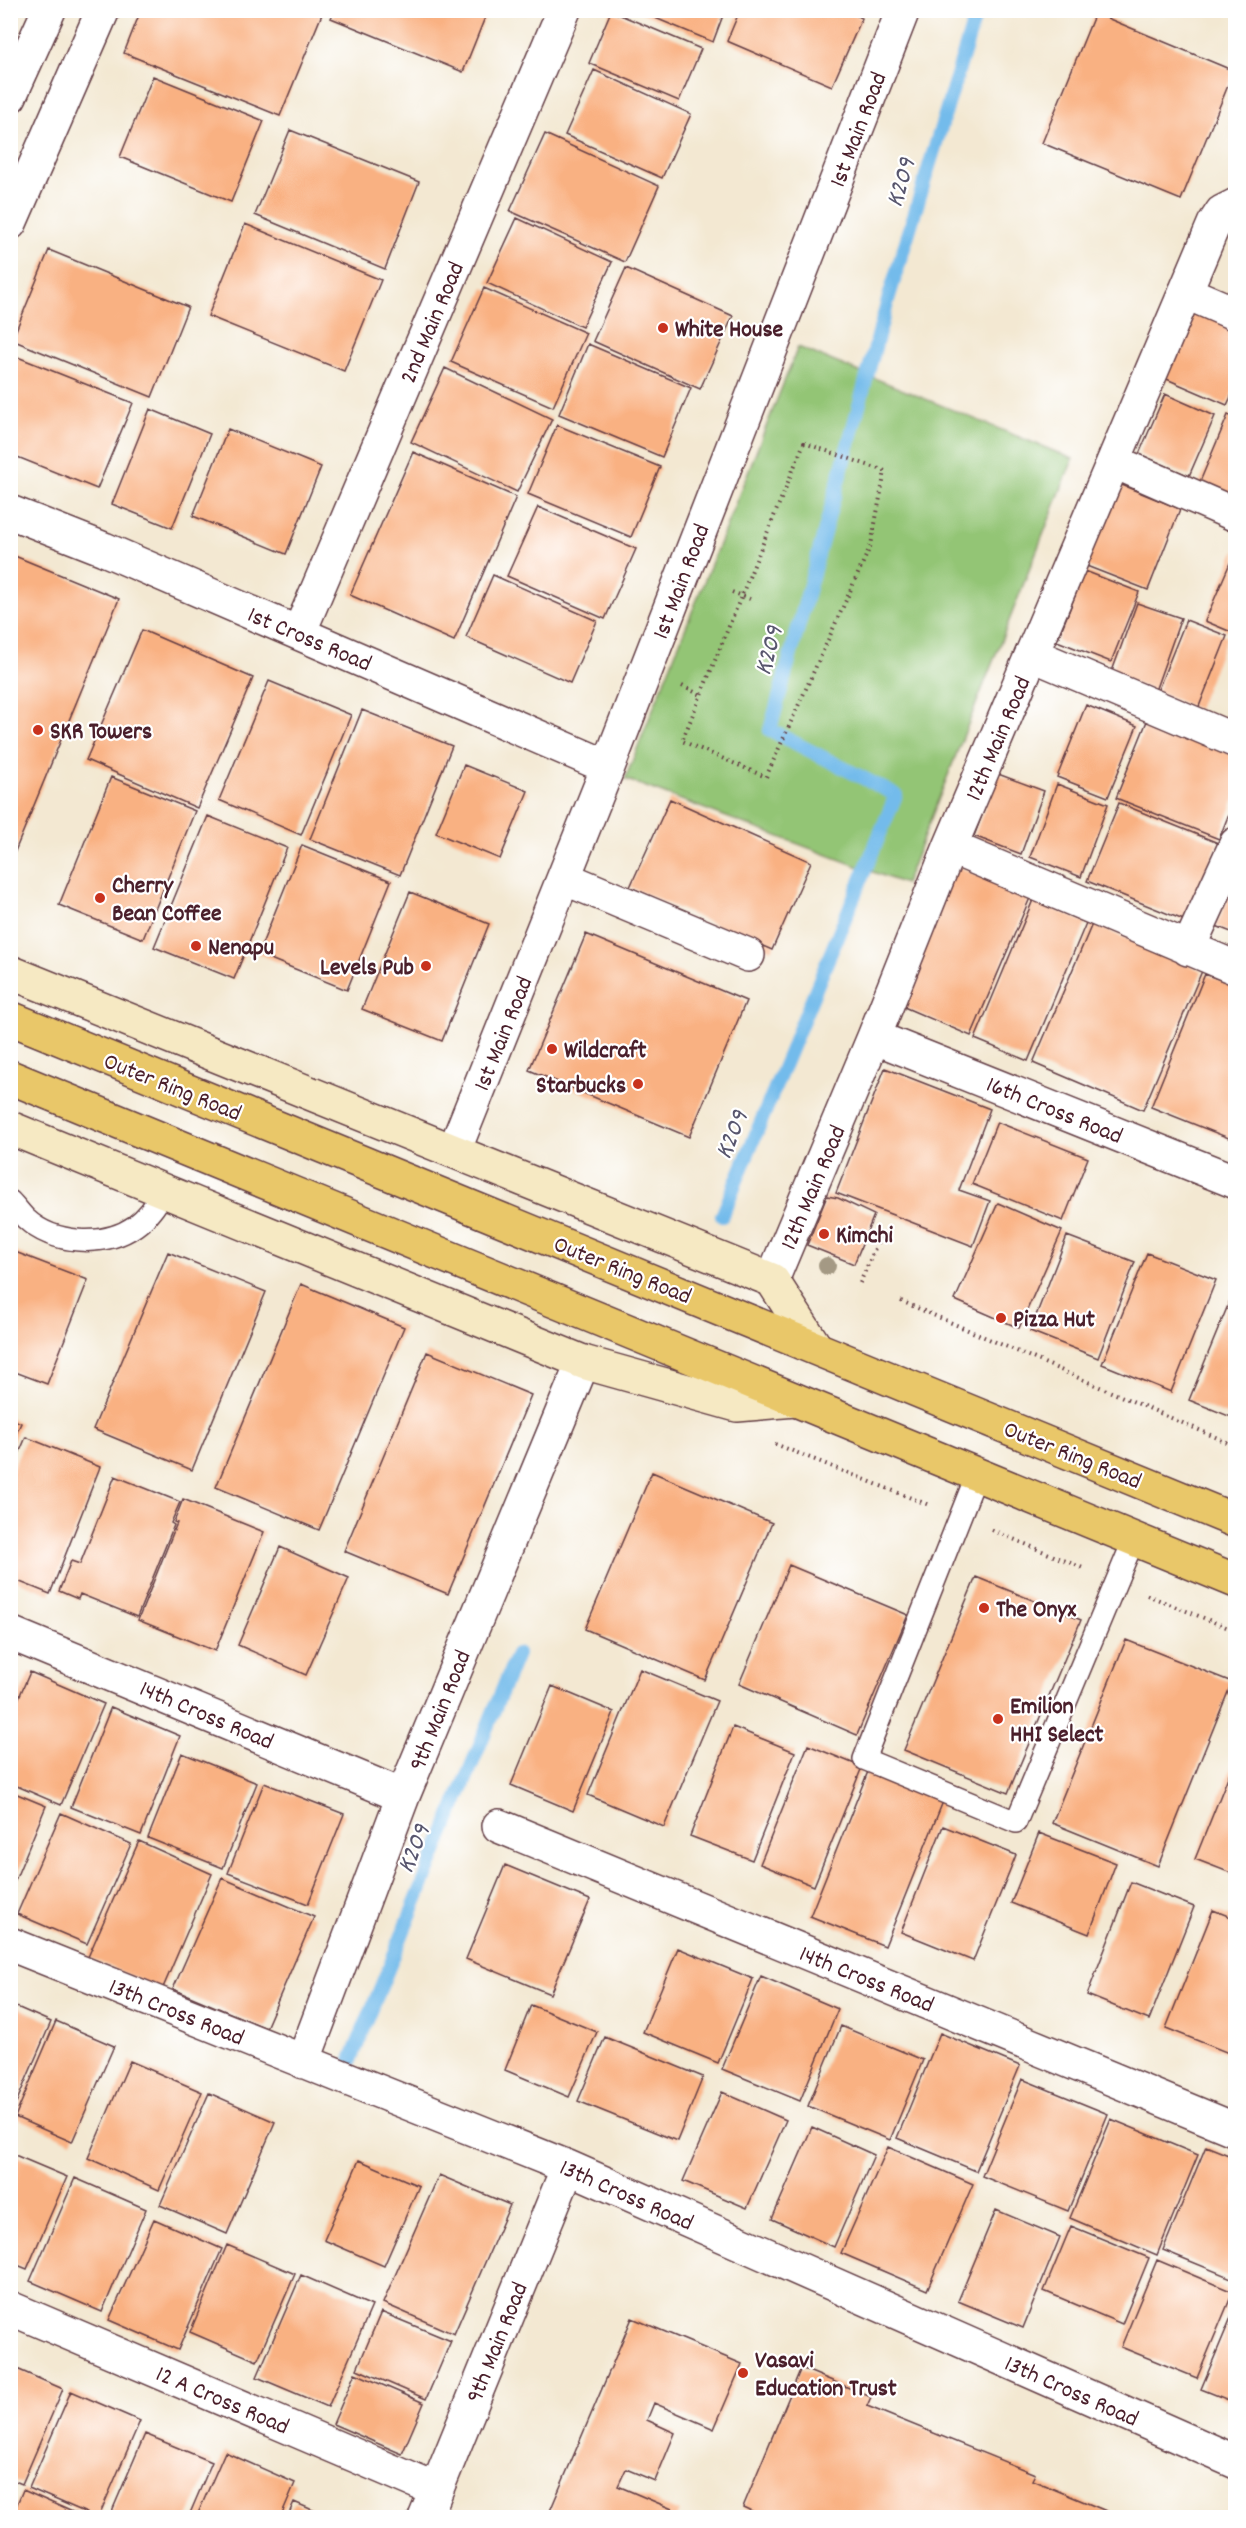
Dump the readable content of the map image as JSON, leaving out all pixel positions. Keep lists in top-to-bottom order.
{
  "streets": {
    "highway": ["Outer Ring Road"],
    "street": [
      "1st Main Road",
      "2nd Main Road",
      "1st Cross Road",
      "12th Main Road",
      "16th Cross Road",
      "9th Main Road",
      "14th Cross Road",
      "13th Cross Road",
      "12 A Cross Road"
    ]
  },
  "crossings": [
    ["1st Main Road", "1st Cross Road"],
    ["2nd Main Road", "1st Cross Road"],
    ["12th Main Road", "16th Cross Road"],
    ["9th Main Road", "14th Cross Road"],
    ["9th Main Road", "13th Cross Road"],
    ["9th Main Road", "12 A Cross Road"]
  ],
  "water": ["K209"],
  "places": [
    "White House",
    "SKR Towers",
    "Cherry Bean Coffee",
    "Nenapu",
    "Levels Pub",
    "Wildcraft",
    "Starbucks",
    "Kimchi",
    "Pizza Hut",
    "The Onyx",
    "Emilion HHI Select",
    "Vasavi Education Trust"
  ]
}
